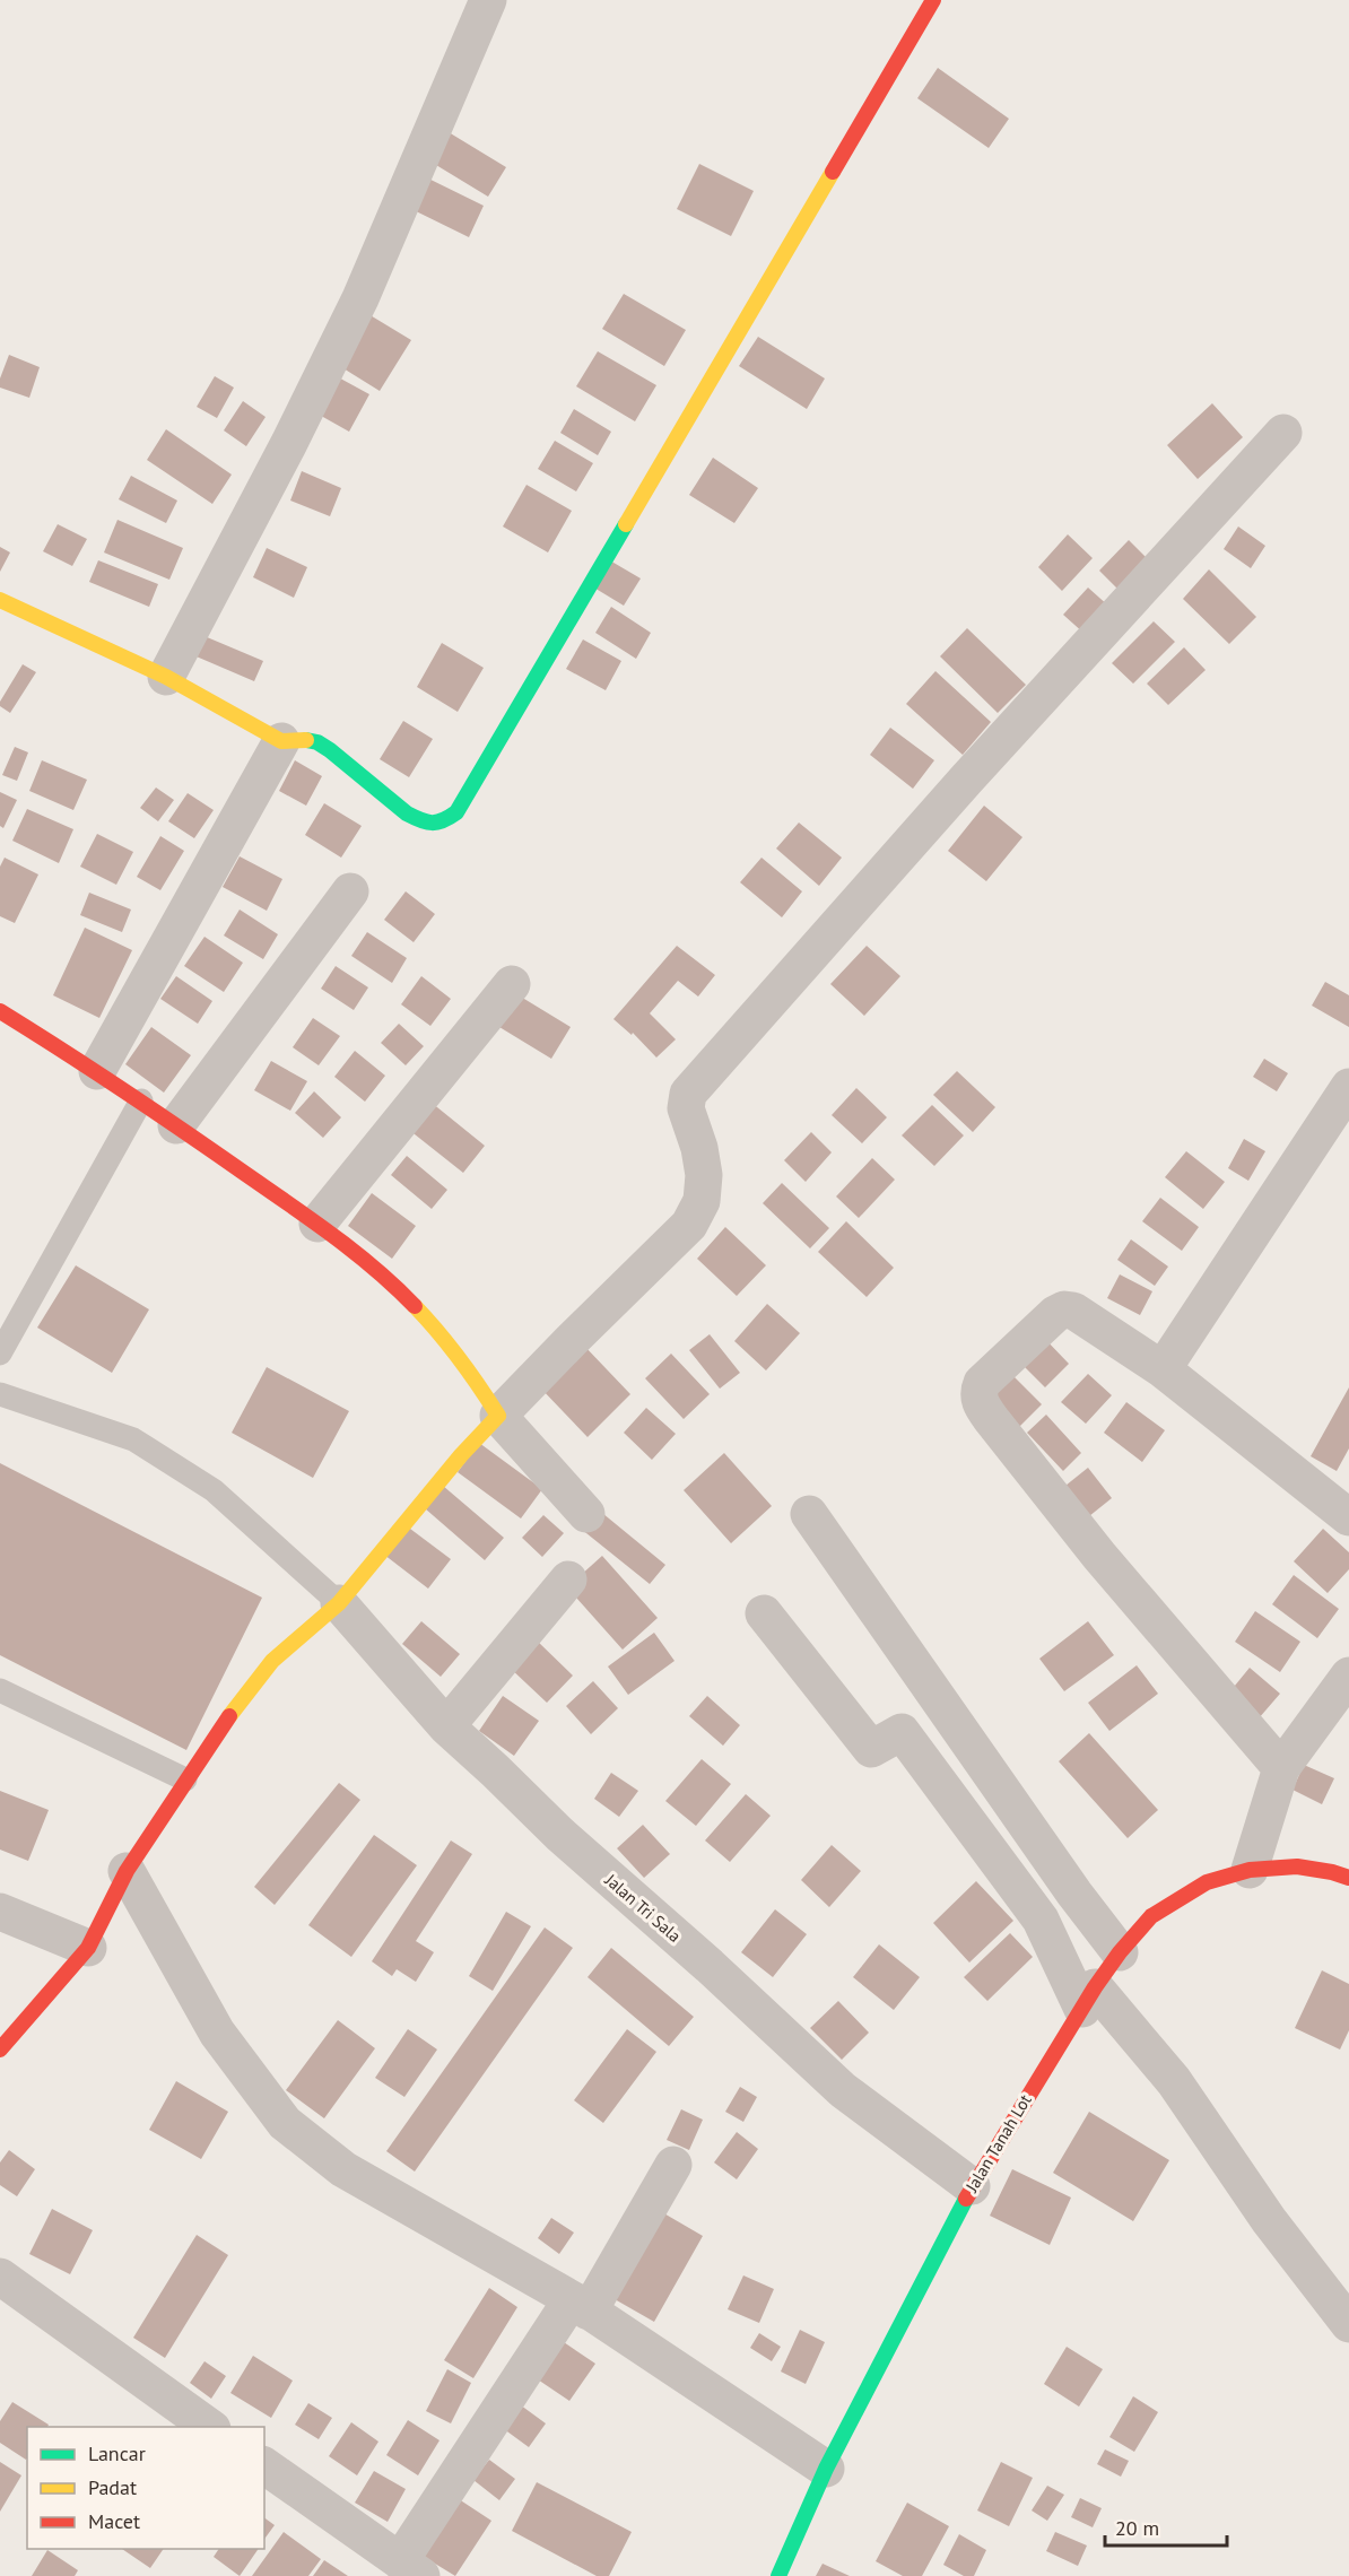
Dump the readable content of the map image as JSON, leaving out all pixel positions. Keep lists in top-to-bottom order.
{
  "streets": {
    "street": ["Jalan Tri Sala", "Jalan Tanah Lot"]
  },
  "crossings": [
    ["Jalan Tri Sala", "Jalan Tanah Lot"]
  ],
  "legend": ["Lancar", "Padat", "Macet"],
  "scale_bar": "20 m"
}
